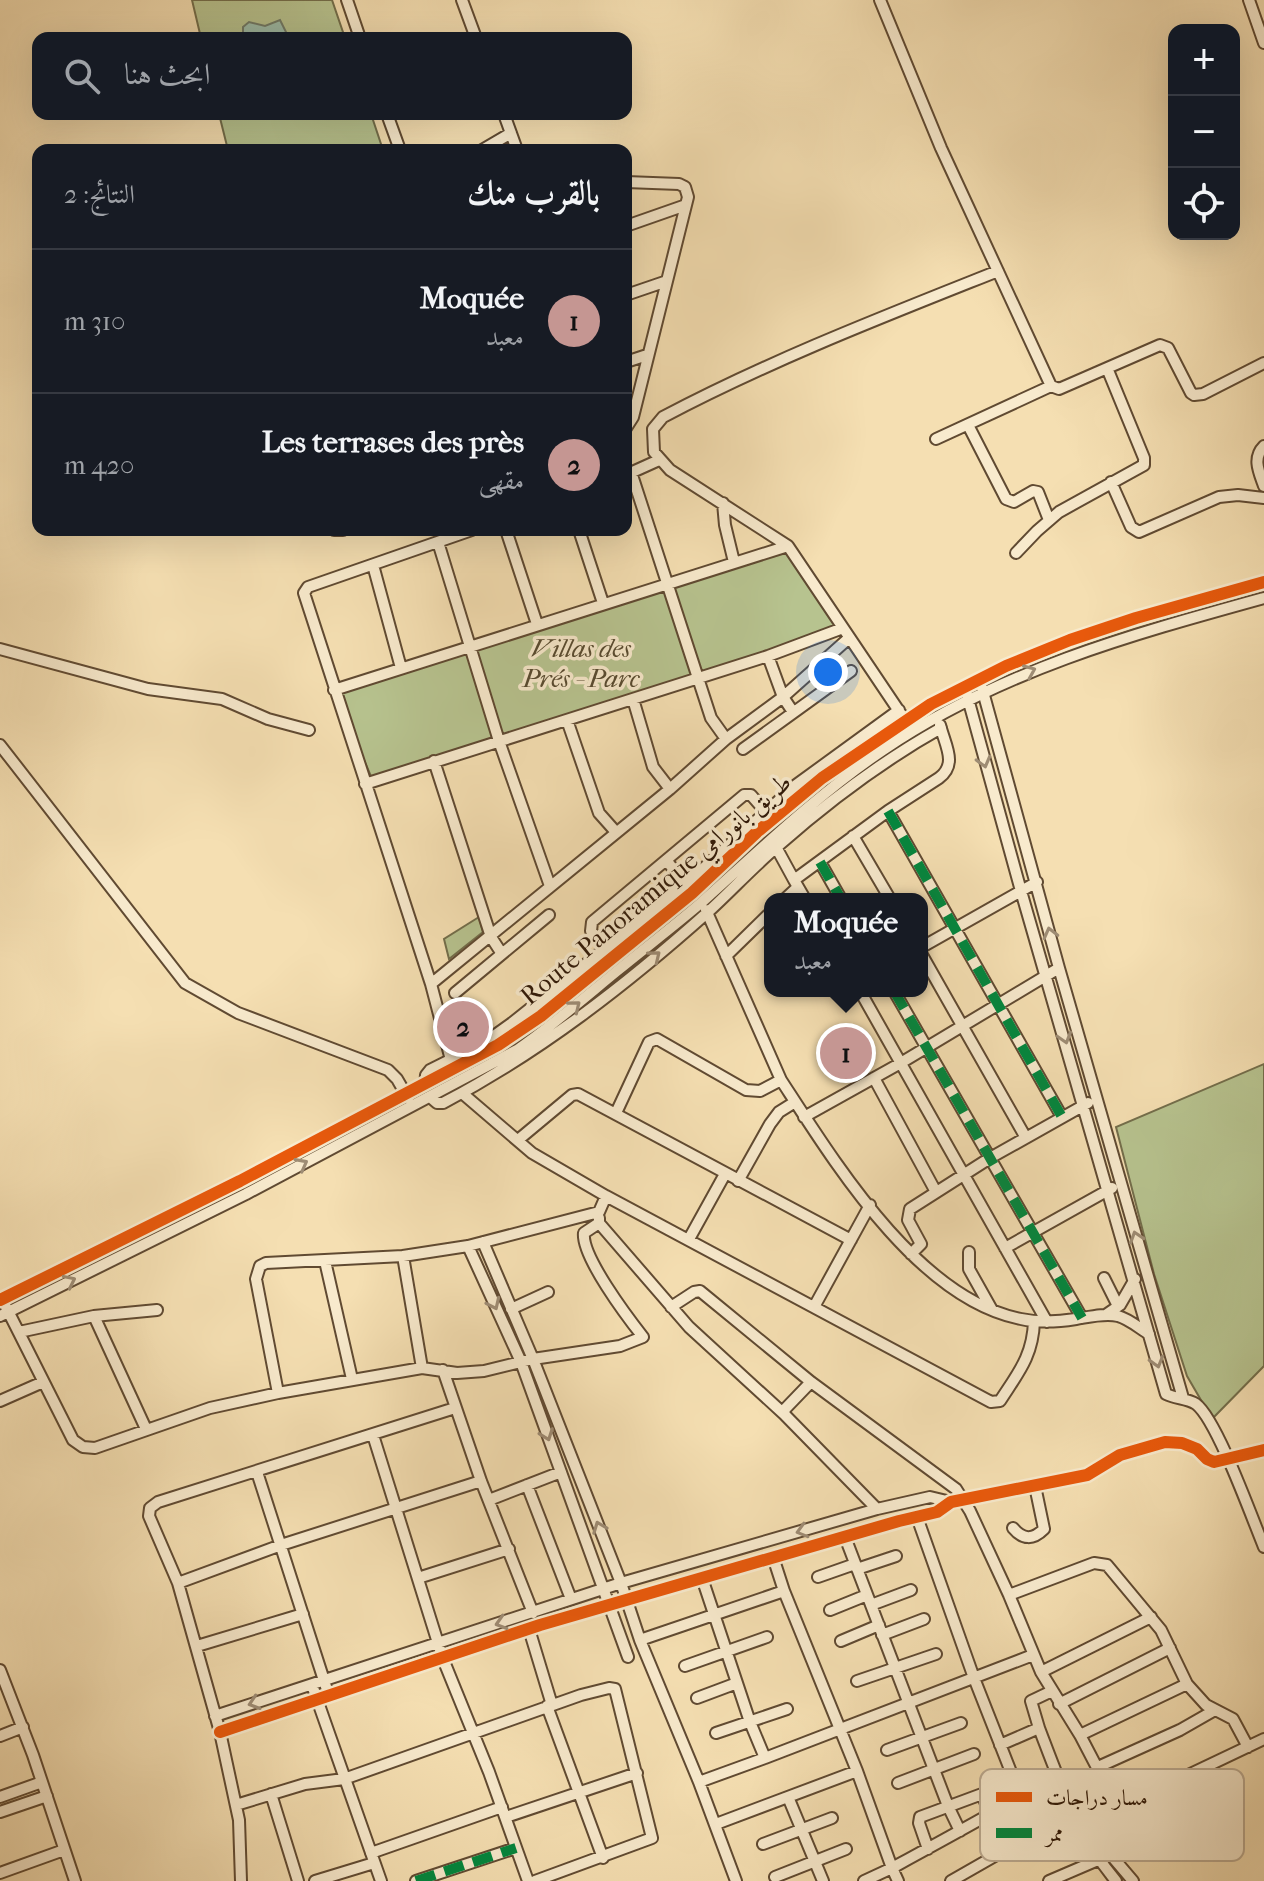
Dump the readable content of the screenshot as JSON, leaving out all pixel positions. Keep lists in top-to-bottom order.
{
  "streets": {
    "street": ["Route Panoramique طريق بانورامي"]
  },
  "parks": ["Villas des Prés - Parc"],
  "legend": ["مسار دراجات", "ممر"],
  "page": {
    "map_buttons": ["+", "−"],
    "search": "ابحث هنا",
    "heading": ["بالقرب منك", "النتائج: 2"],
    "list": [
      {
        "mark": "1",
        "name": "Moquée",
        "note": "معبد",
        "value": "310 m"
      },
      {
        "mark": "2",
        "name": "Les terrases des près",
        "note": "مقهى",
        "value": "420 m"
      }
    ],
    "popup": ["Moquée", "معبد"],
    "pins": ["2", "1"]
  }
}
